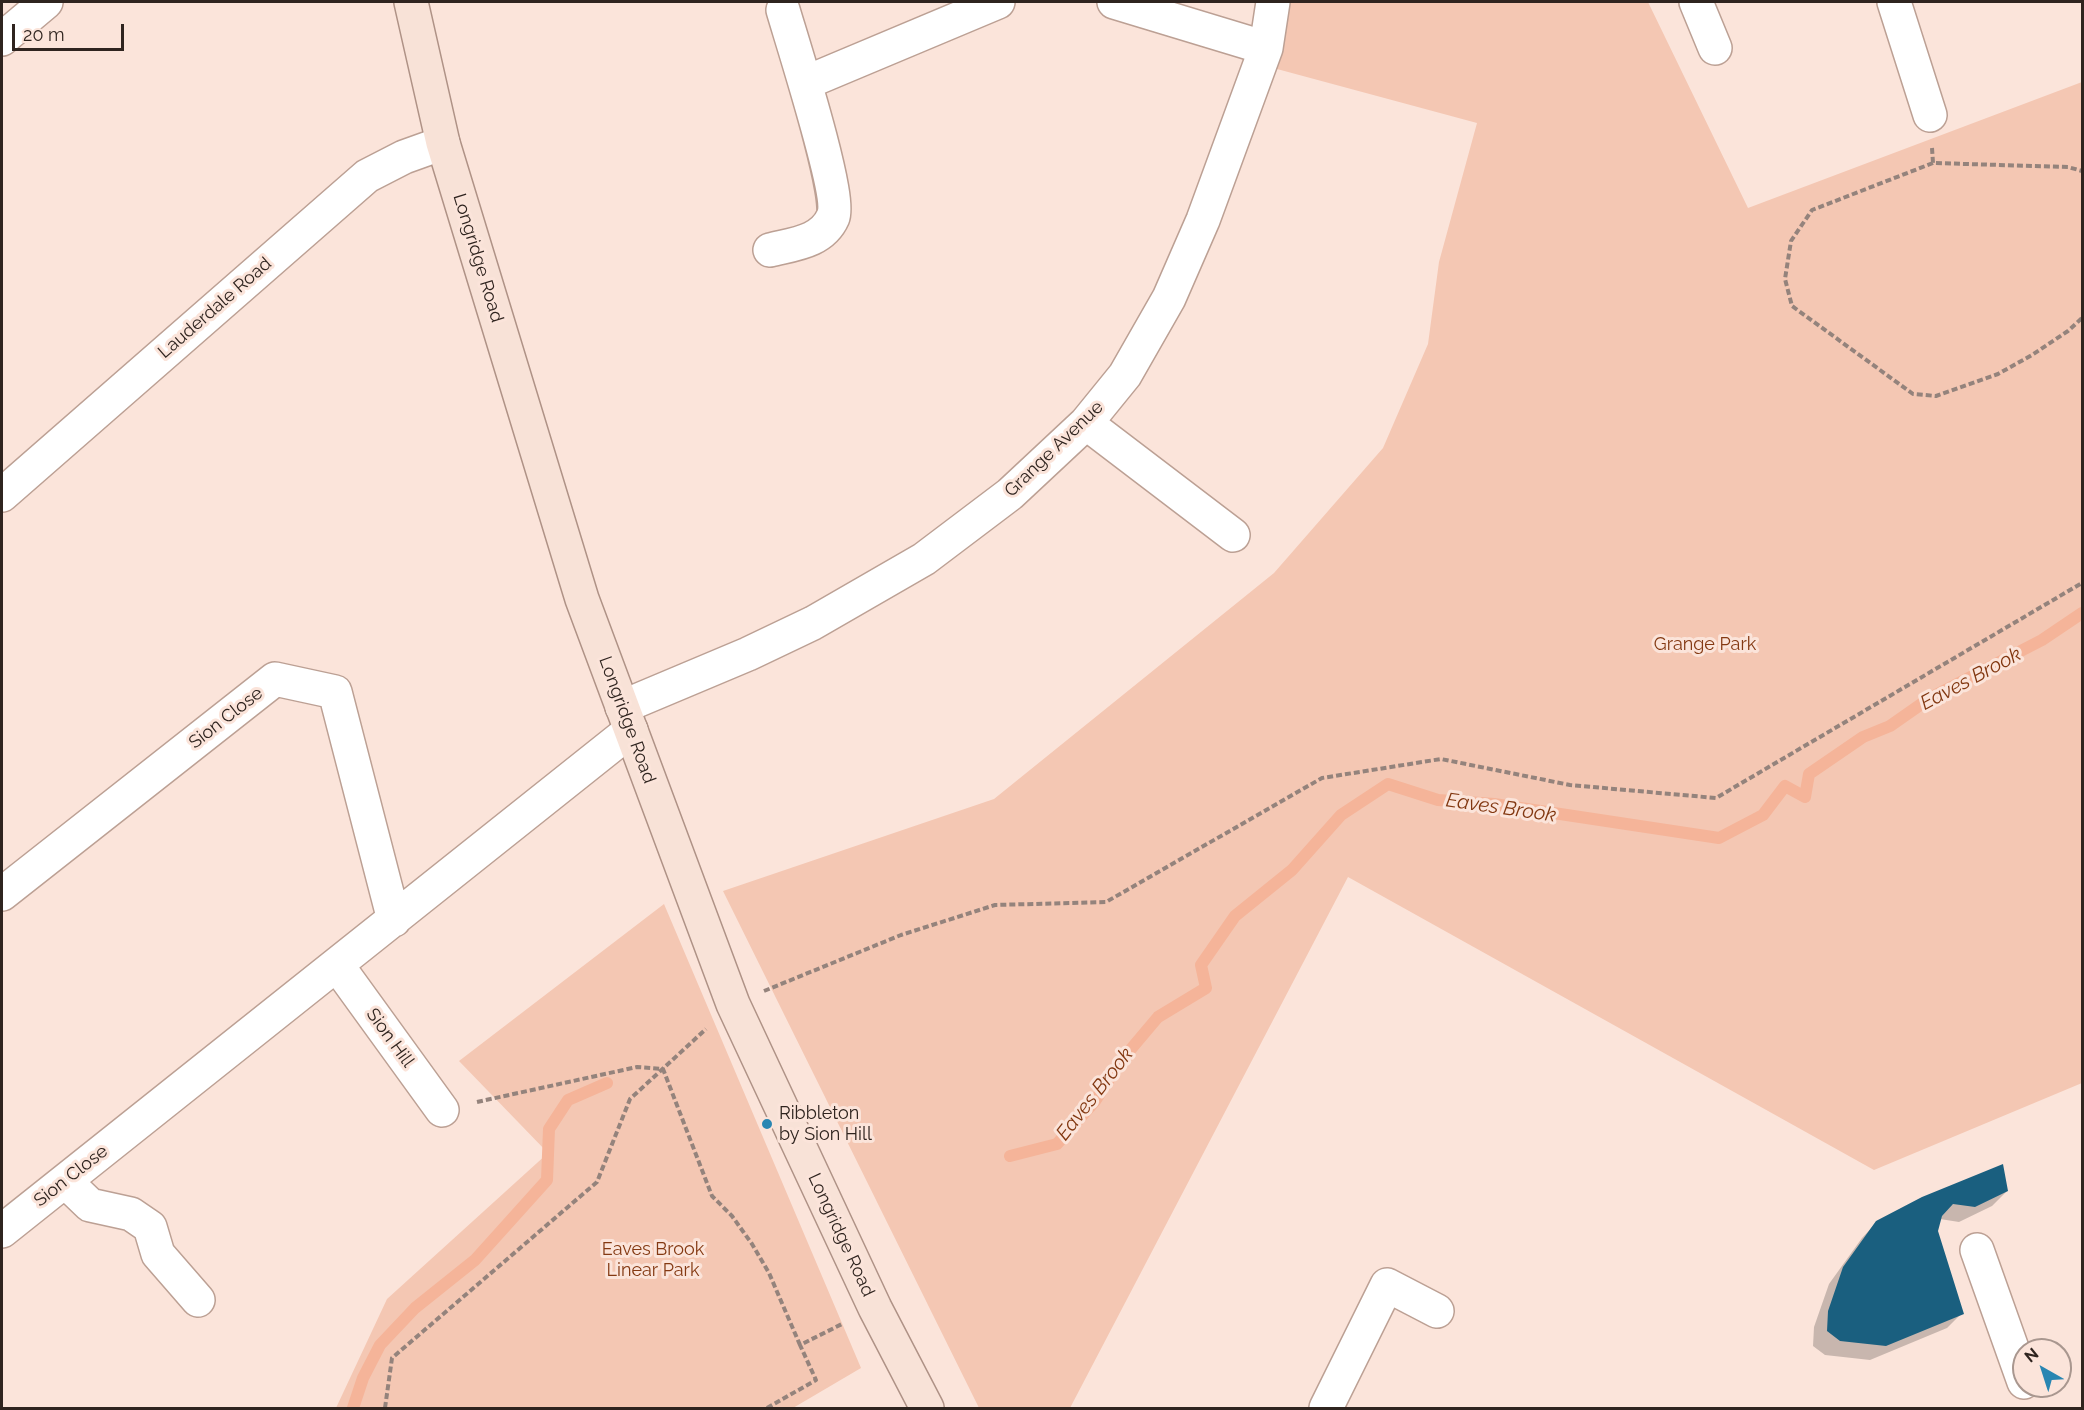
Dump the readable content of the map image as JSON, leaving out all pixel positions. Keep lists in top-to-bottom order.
{
  "streets": {
    "main road": ["Longridge Road"],
    "street": [
      "Lauderdale Road",
      "Grange Avenue",
      "Sion Close",
      "Sion Hill"
    ]
  },
  "crossings": [
    ["Longridge Road", "Lauderdale Road"],
    ["Longridge Road", "Grange Avenue"],
    ["Longridge Road", "Sion Close"],
    ["Grange Avenue", "Sion Close"],
    ["Sion Close", "Sion Hill"]
  ],
  "water": ["Eaves Brook"],
  "parks": ["Grange Park", "Eaves Brook Linear Park"],
  "places": ["Ribbleton by Sion Hill"],
  "scale_bar": "20 m",
  "north": "top left"
}
